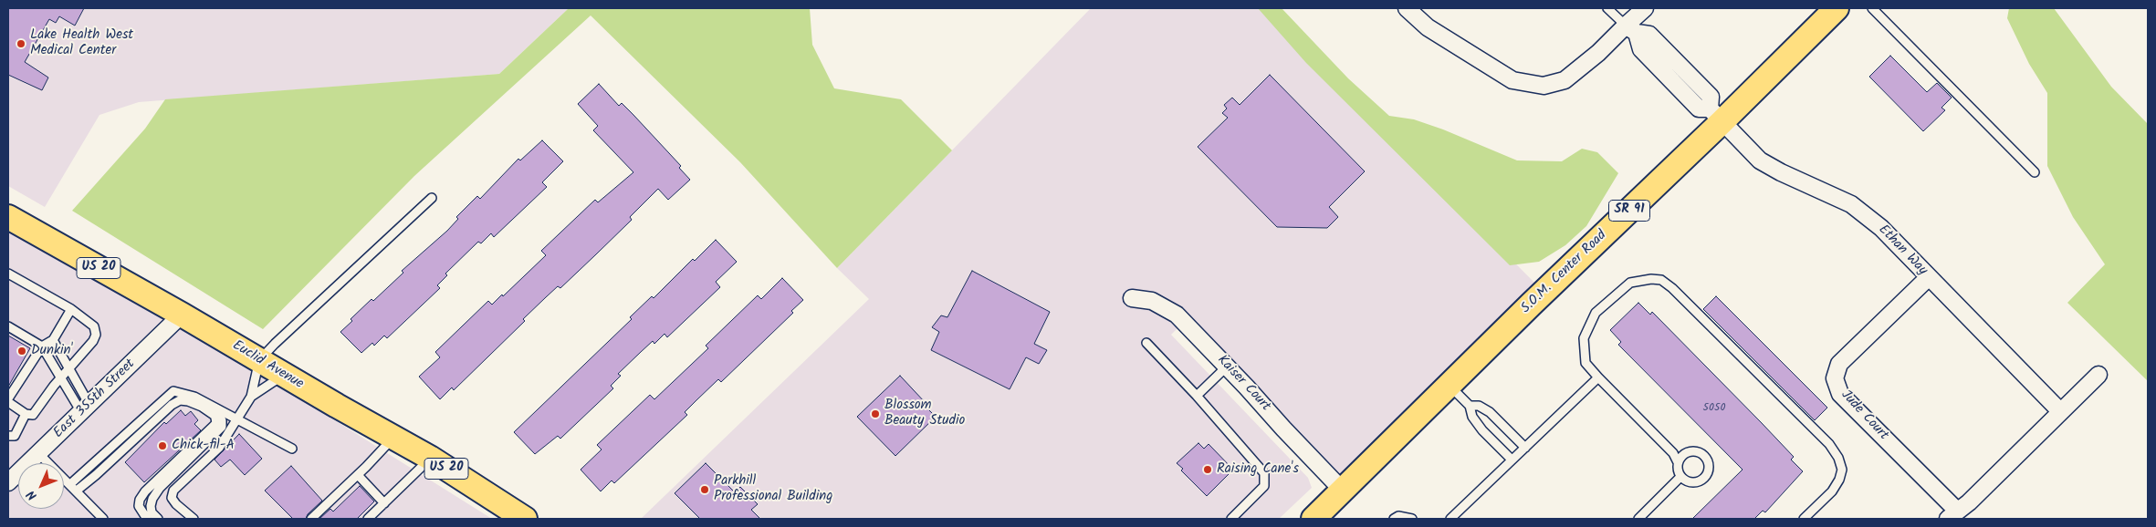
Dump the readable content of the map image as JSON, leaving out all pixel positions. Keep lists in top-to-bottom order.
{
  "streets": {
    "main road": [
      "SR 91",
      "US 20",
      "S.O.M. Center Road",
      "Euclid Avenue"
    ],
    "street": [
      "Ethan Way",
      "Kaiser Court",
      "East 355th Street",
      "Jude Court"
    ]
  },
  "crossings": [
    ["Ethan Way", "S.O.M. Center Road"],
    ["Ethan Way", "Jude Court"],
    ["S.O.M. Center Road", "Kaiser Court"],
    ["Euclid Avenue", "East 355th Street"]
  ],
  "places": [
    "Lake Health West Medical Center",
    "Dunkin'",
    "Blossom Beauty Studio",
    "Chick-fil-A",
    "Raising Cane's",
    "Parkhill Professional Building"
  ],
  "house_numbers": ["5050"],
  "north": "bottom left"
}
